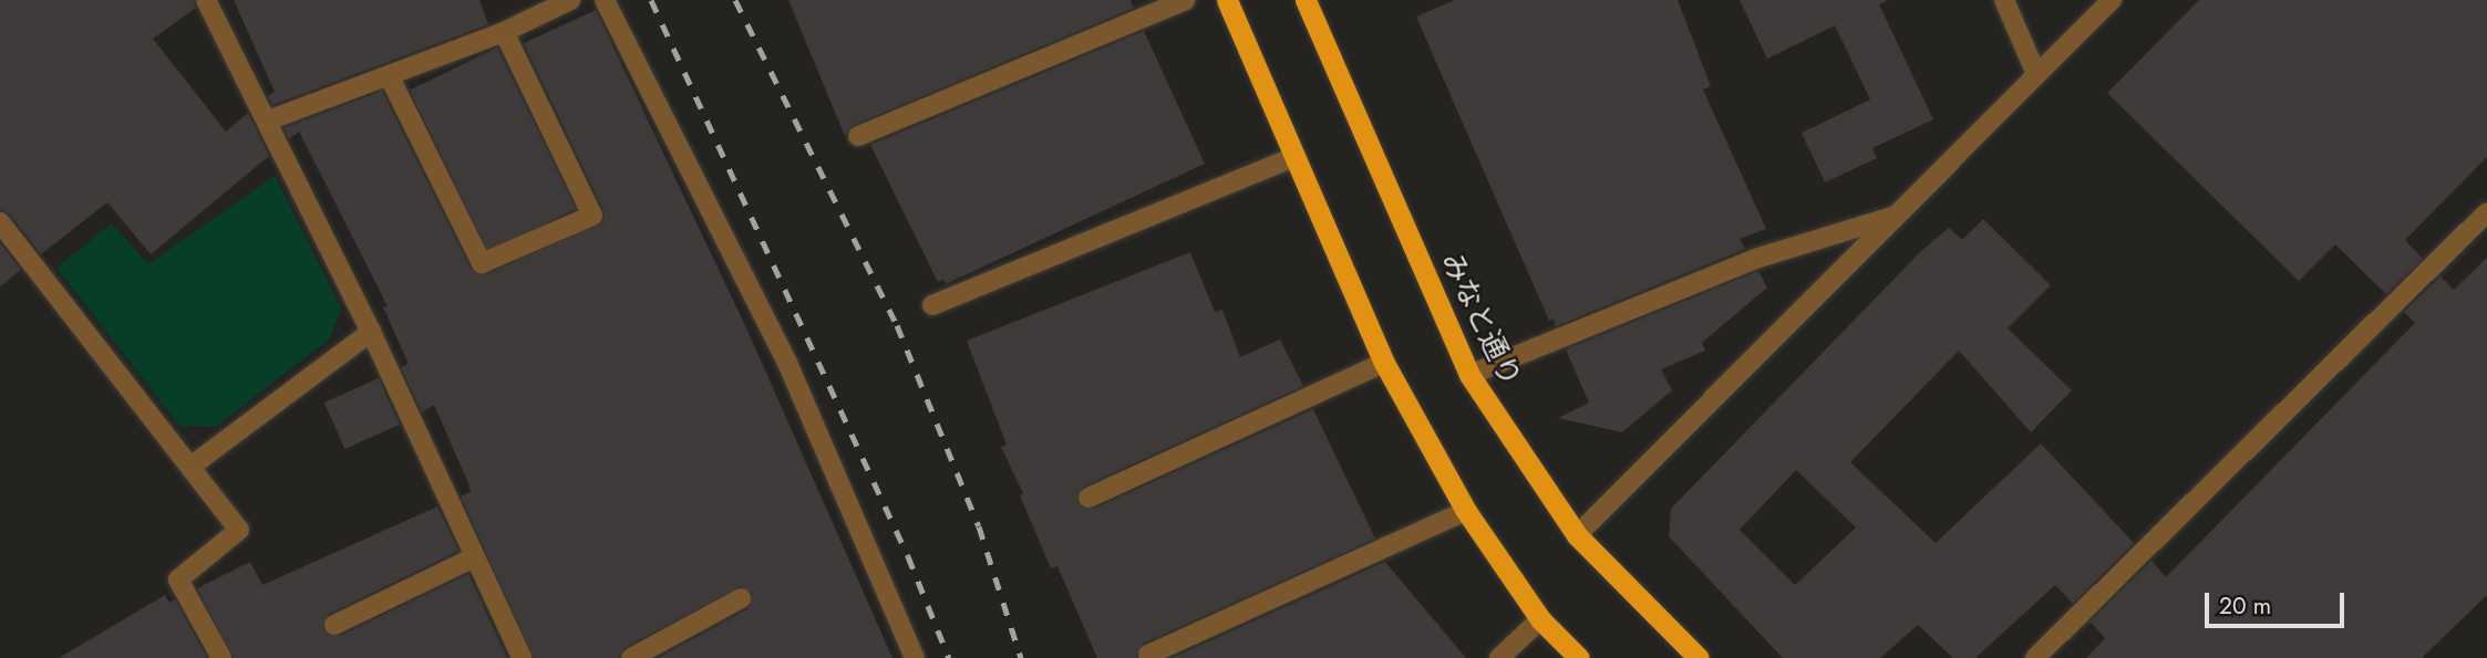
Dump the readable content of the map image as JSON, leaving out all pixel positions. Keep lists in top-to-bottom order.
{
  "streets": {
    "highway": ["みなと通り"]
  },
  "scale_bar": "20 m"
}
